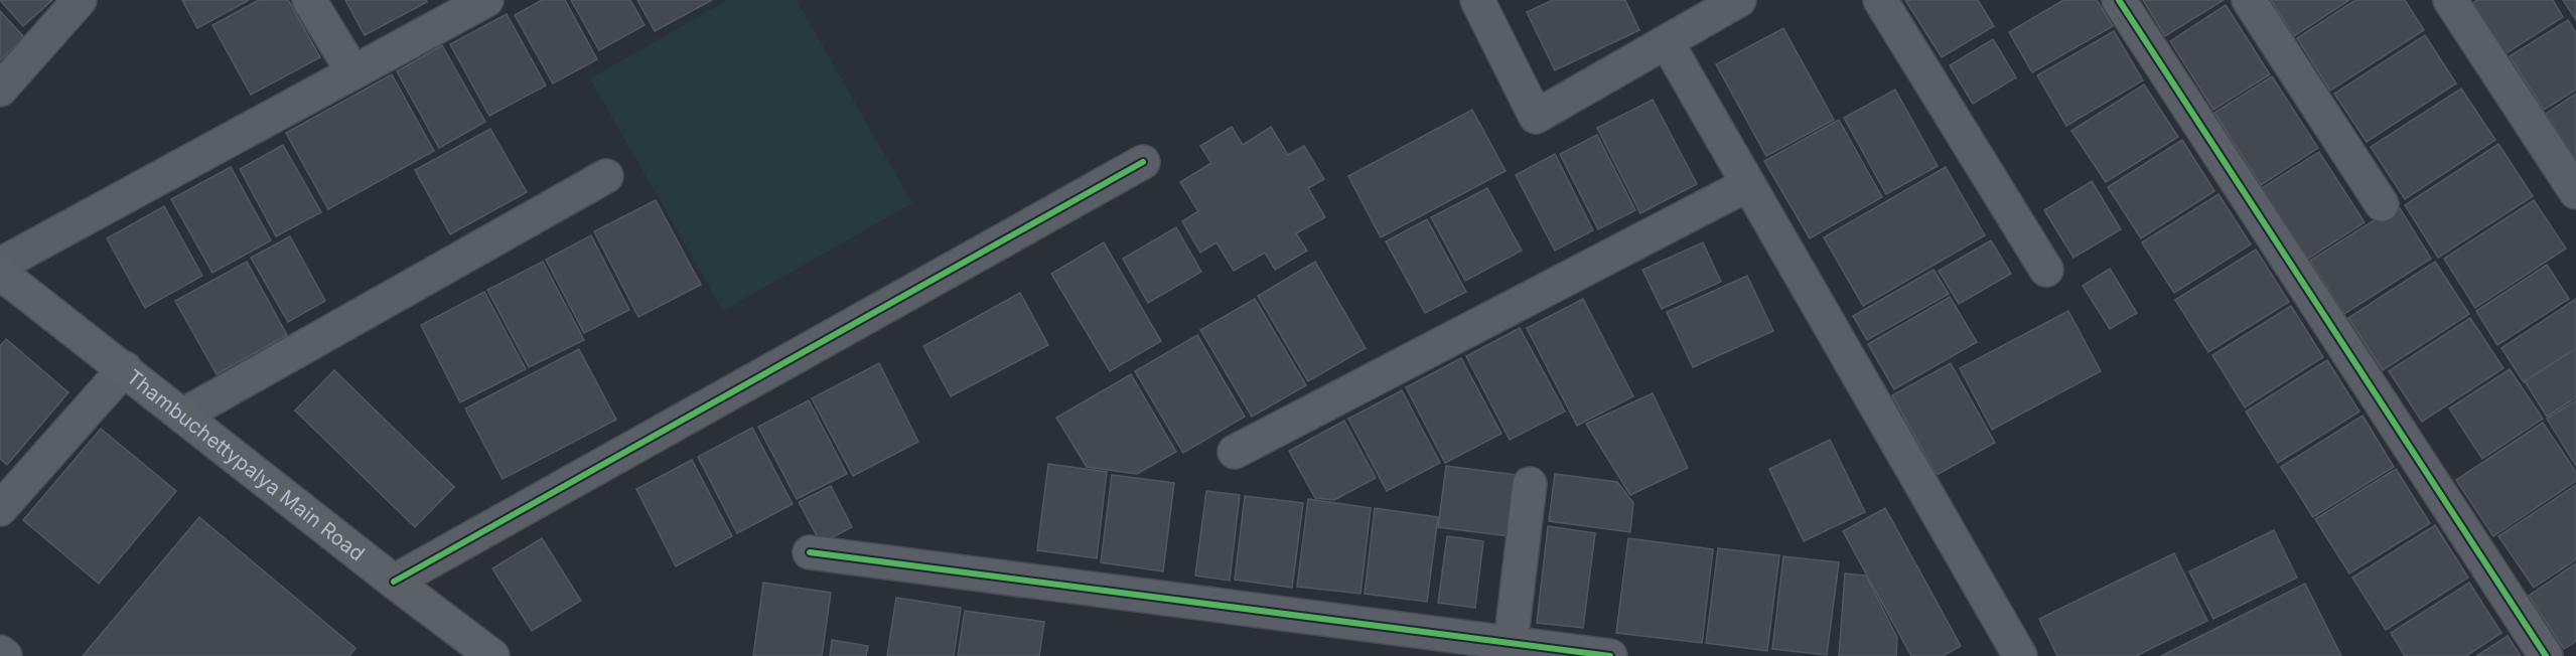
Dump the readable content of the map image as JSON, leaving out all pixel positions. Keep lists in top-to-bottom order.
{
  "streets": {
    "main road": ["Thambuchettypalya Main Road"]
  }
}
